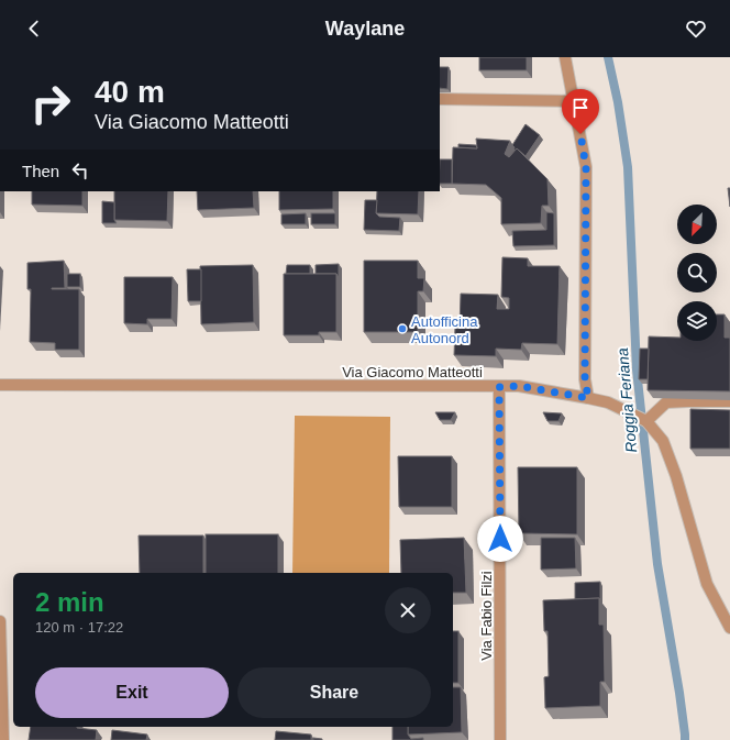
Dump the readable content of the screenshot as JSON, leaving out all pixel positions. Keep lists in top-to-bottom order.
{
  "streets": {
    "street": ["Via Giacomo Matteotti", "Via Fabio Filzi"]
  },
  "crossings": [
    ["Via Giacomo Matteotti", "Via Fabio Filzi"]
  ],
  "water": ["Roggia Feriana"],
  "places": ["Autofficina Autonord"],
  "north": "bottom left",
  "page": {
    "header": "Waylane",
    "turn": ["40 m", "Via Giacomo Matteotti"],
    "then": "Then",
    "heading": ["2 min", "120 m · 17:22"],
    "buttons": ["Exit", "Share"]
  }
}
